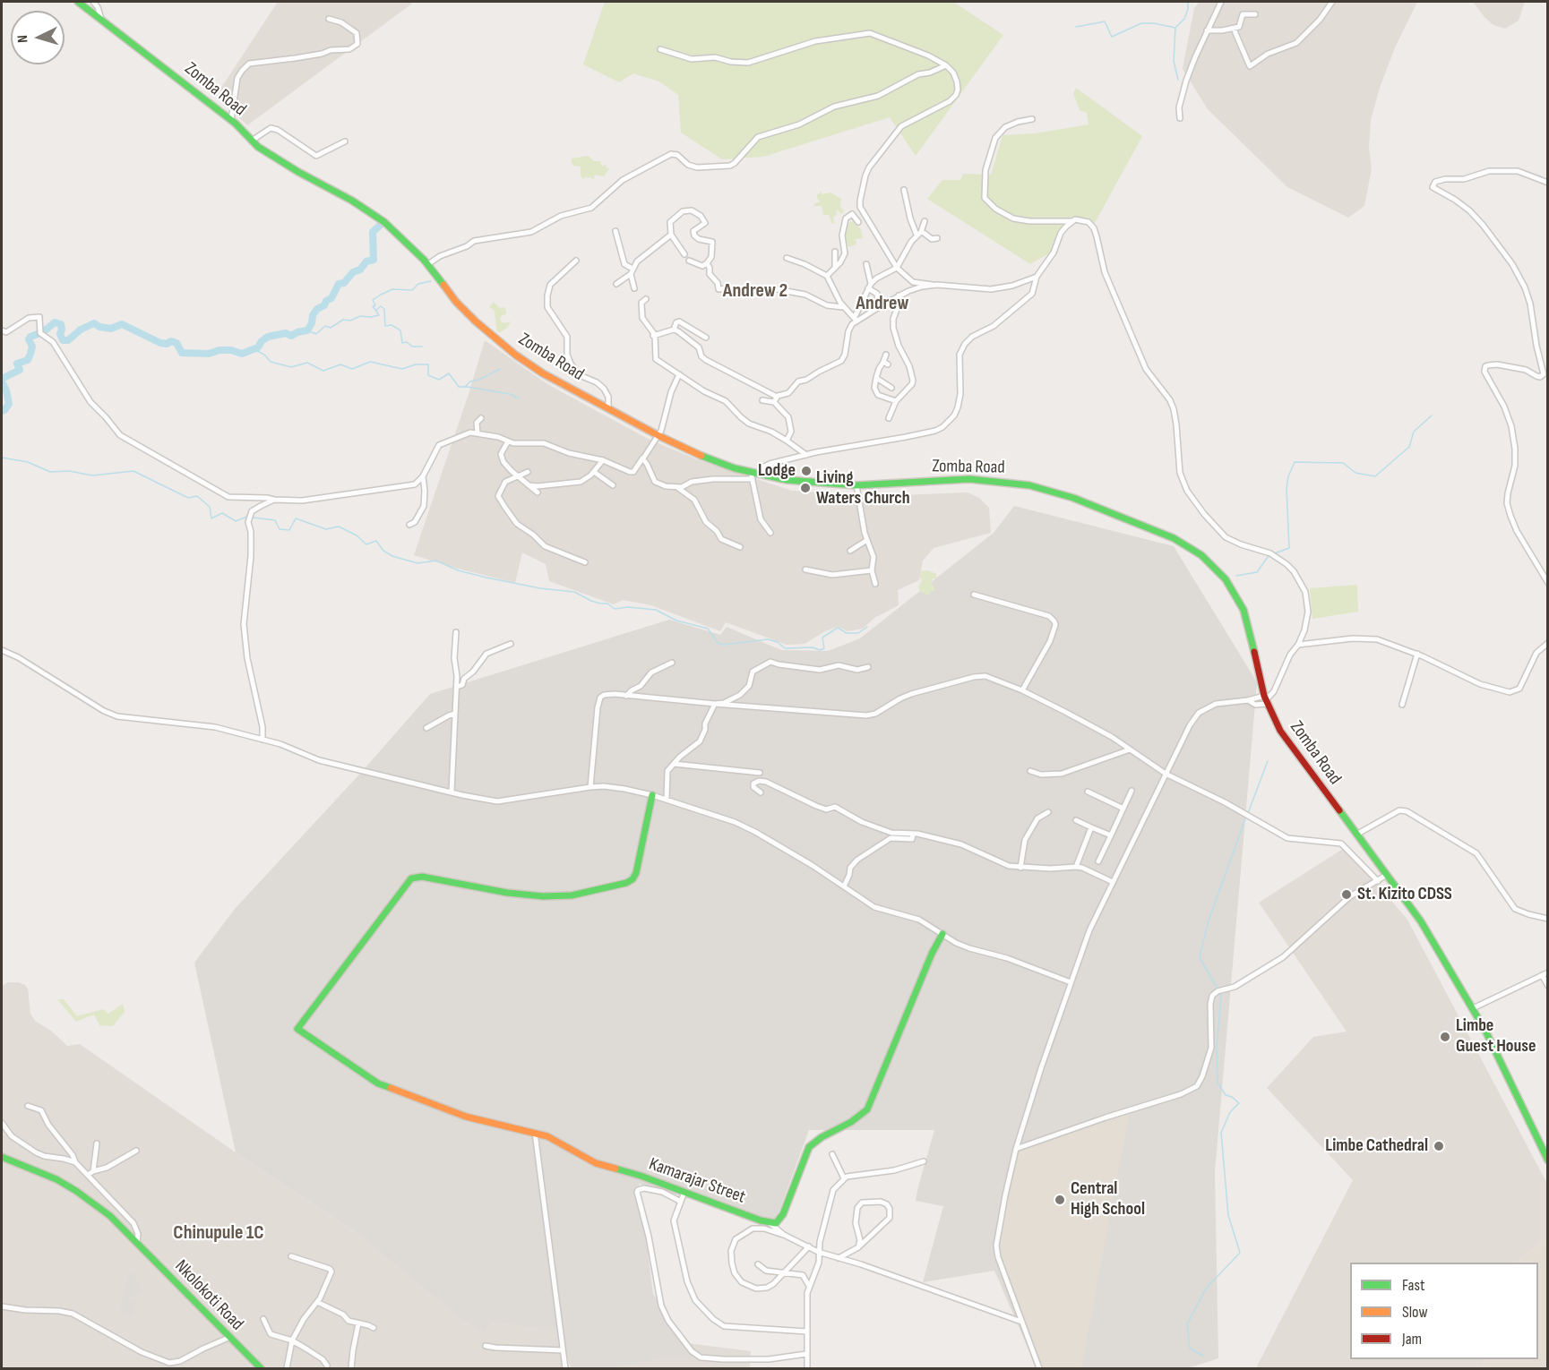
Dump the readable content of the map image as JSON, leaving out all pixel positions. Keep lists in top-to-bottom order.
{
  "streets": {
    "main road": ["Zomba Road", "Kamarajar Street", "Nkolokoti Road"]
  },
  "districts": ["Andrew 2", "Andrew", "Chinupule 1C"],
  "places": [
    "Lodge",
    "Living Waters Church",
    "St. Kizito CDSS",
    "Limbe Guest House",
    "Limbe Cathedral",
    "Central High School"
  ],
  "legend": ["Fast", "Slow", "Jam"],
  "north": "left"
}
